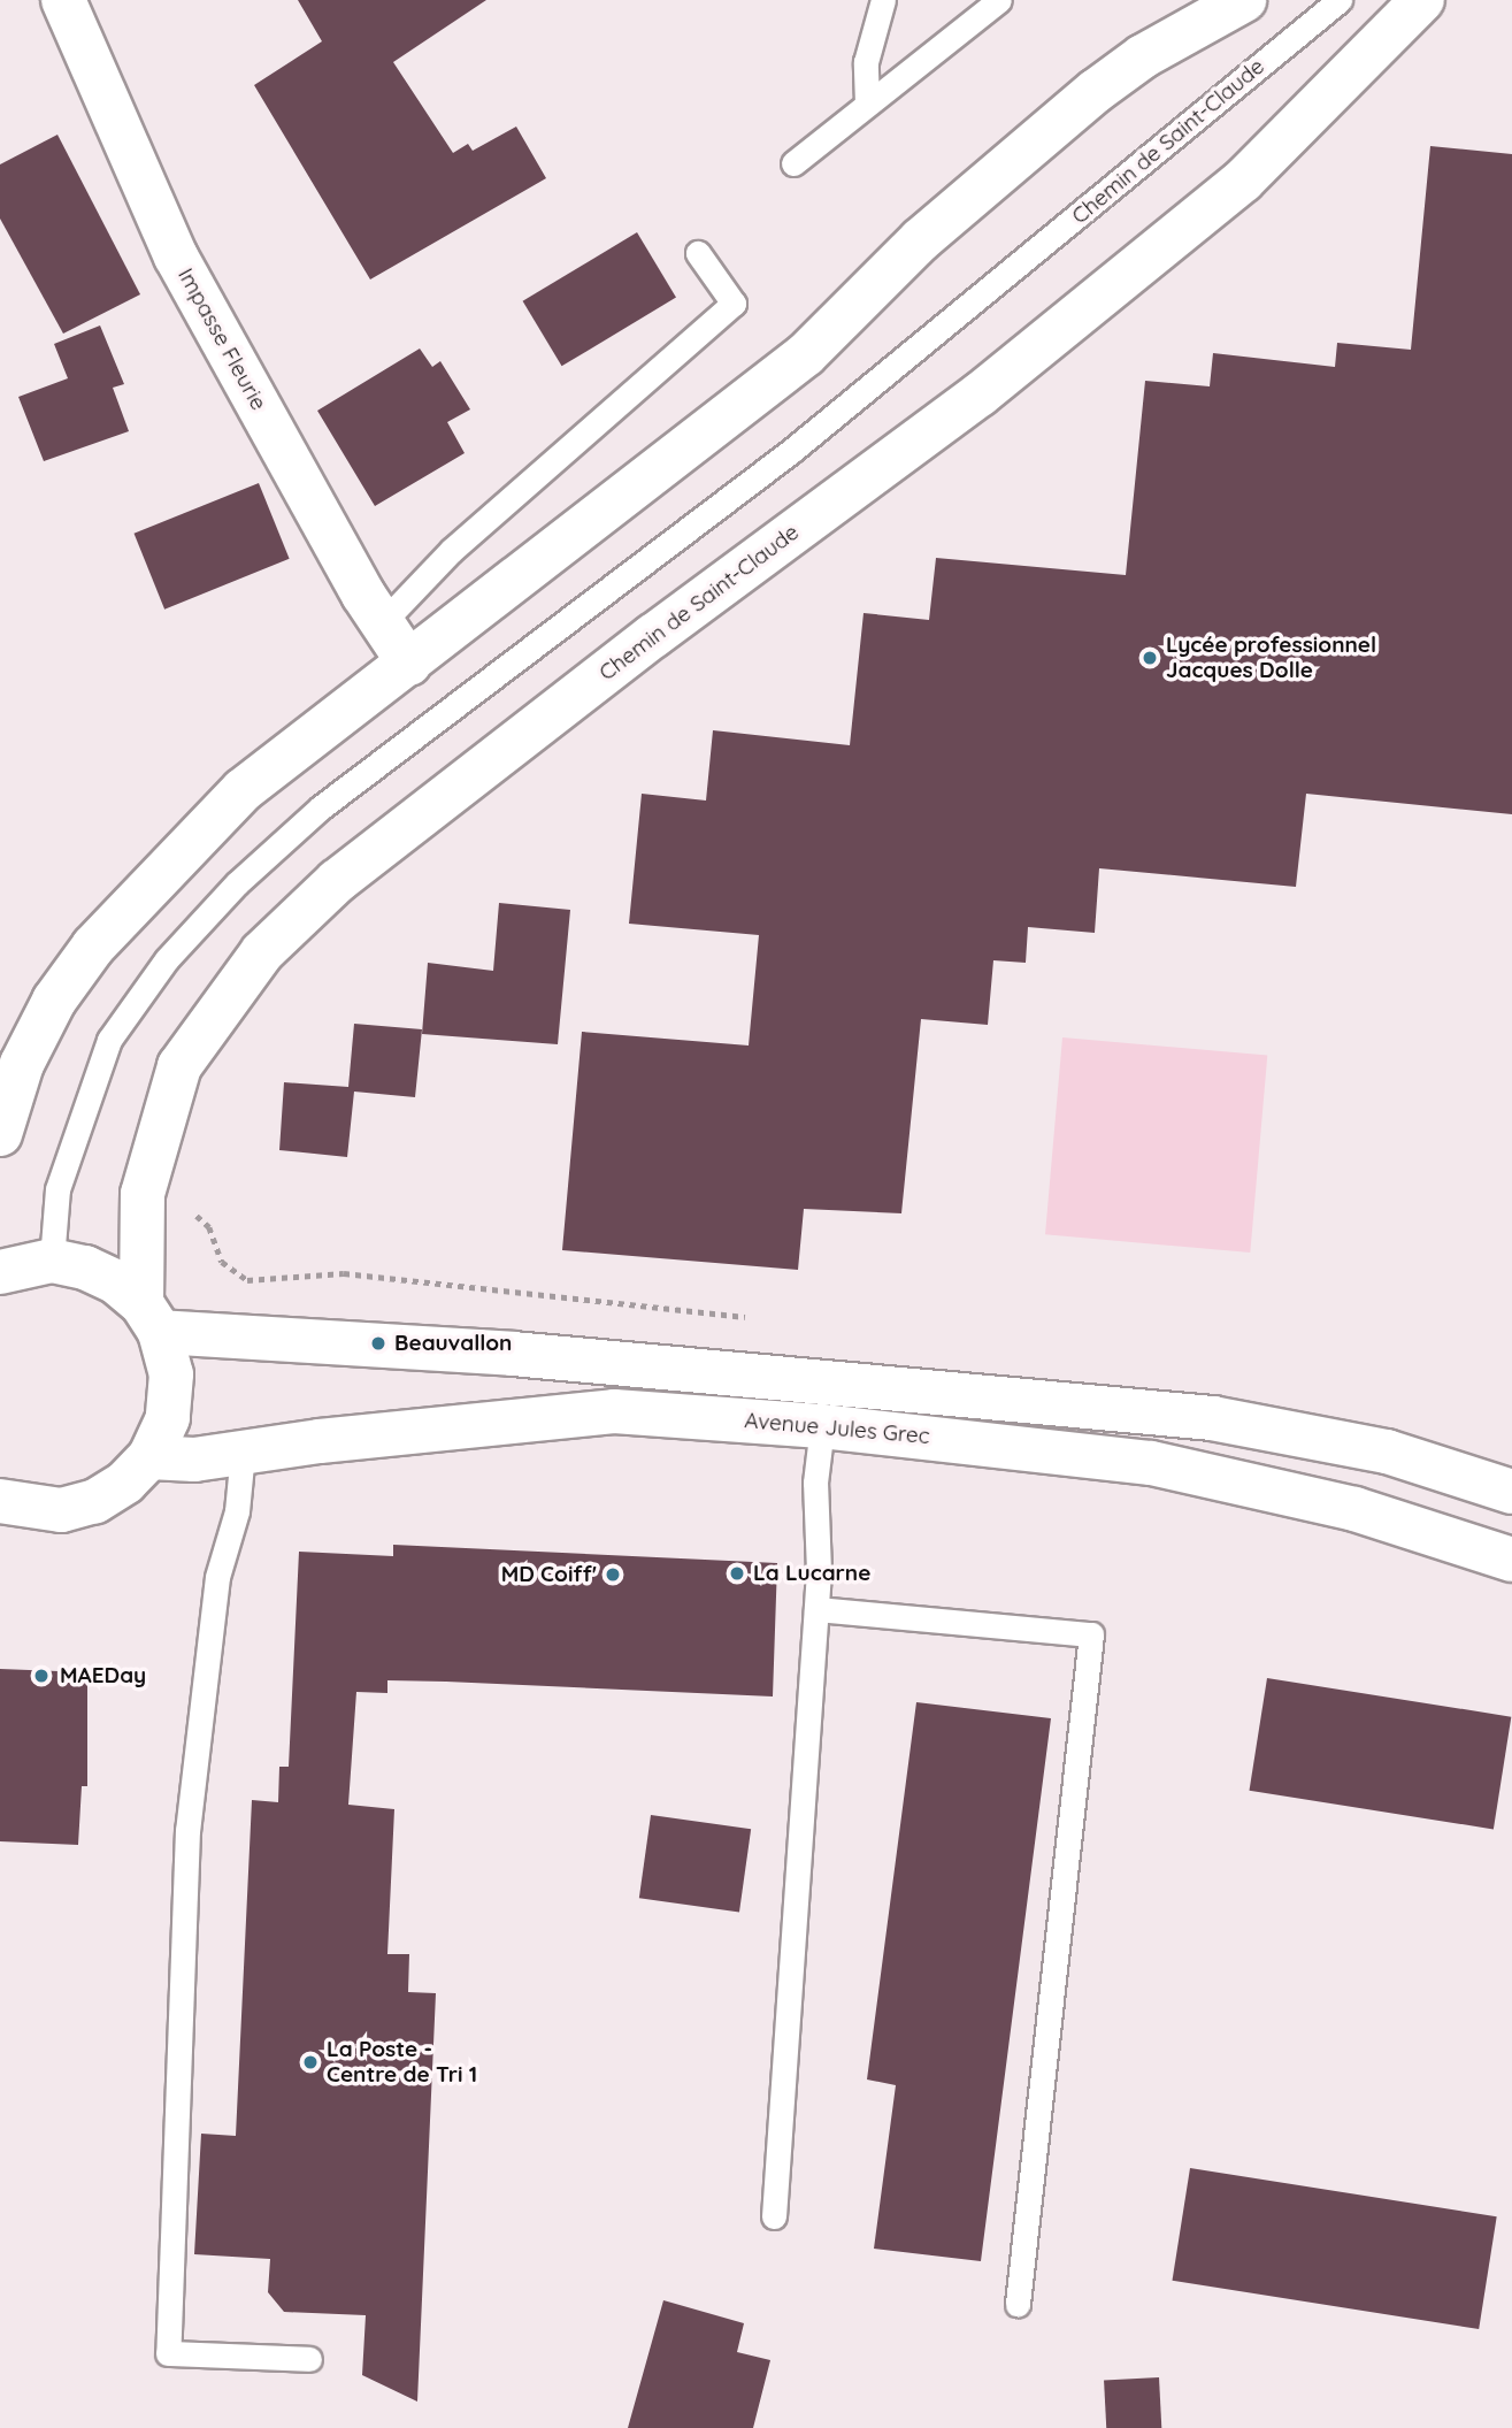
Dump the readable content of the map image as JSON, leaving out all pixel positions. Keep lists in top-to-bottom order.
{
  "streets": {
    "street": ["Chemin de Saint-Claude", "Impasse Fleurie", "Avenue Jules Grec"]
  },
  "crossings": [
    ["Chemin de Saint-Claude", "Avenue Jules Grec"]
  ],
  "places": [
    "Lycée professionnel Jacques Dolle",
    "Beauvallon",
    "La Lucarne",
    "MD Coiff'",
    "MAEDay",
    "La Poste - Centre de Tri 1"
  ]
}
